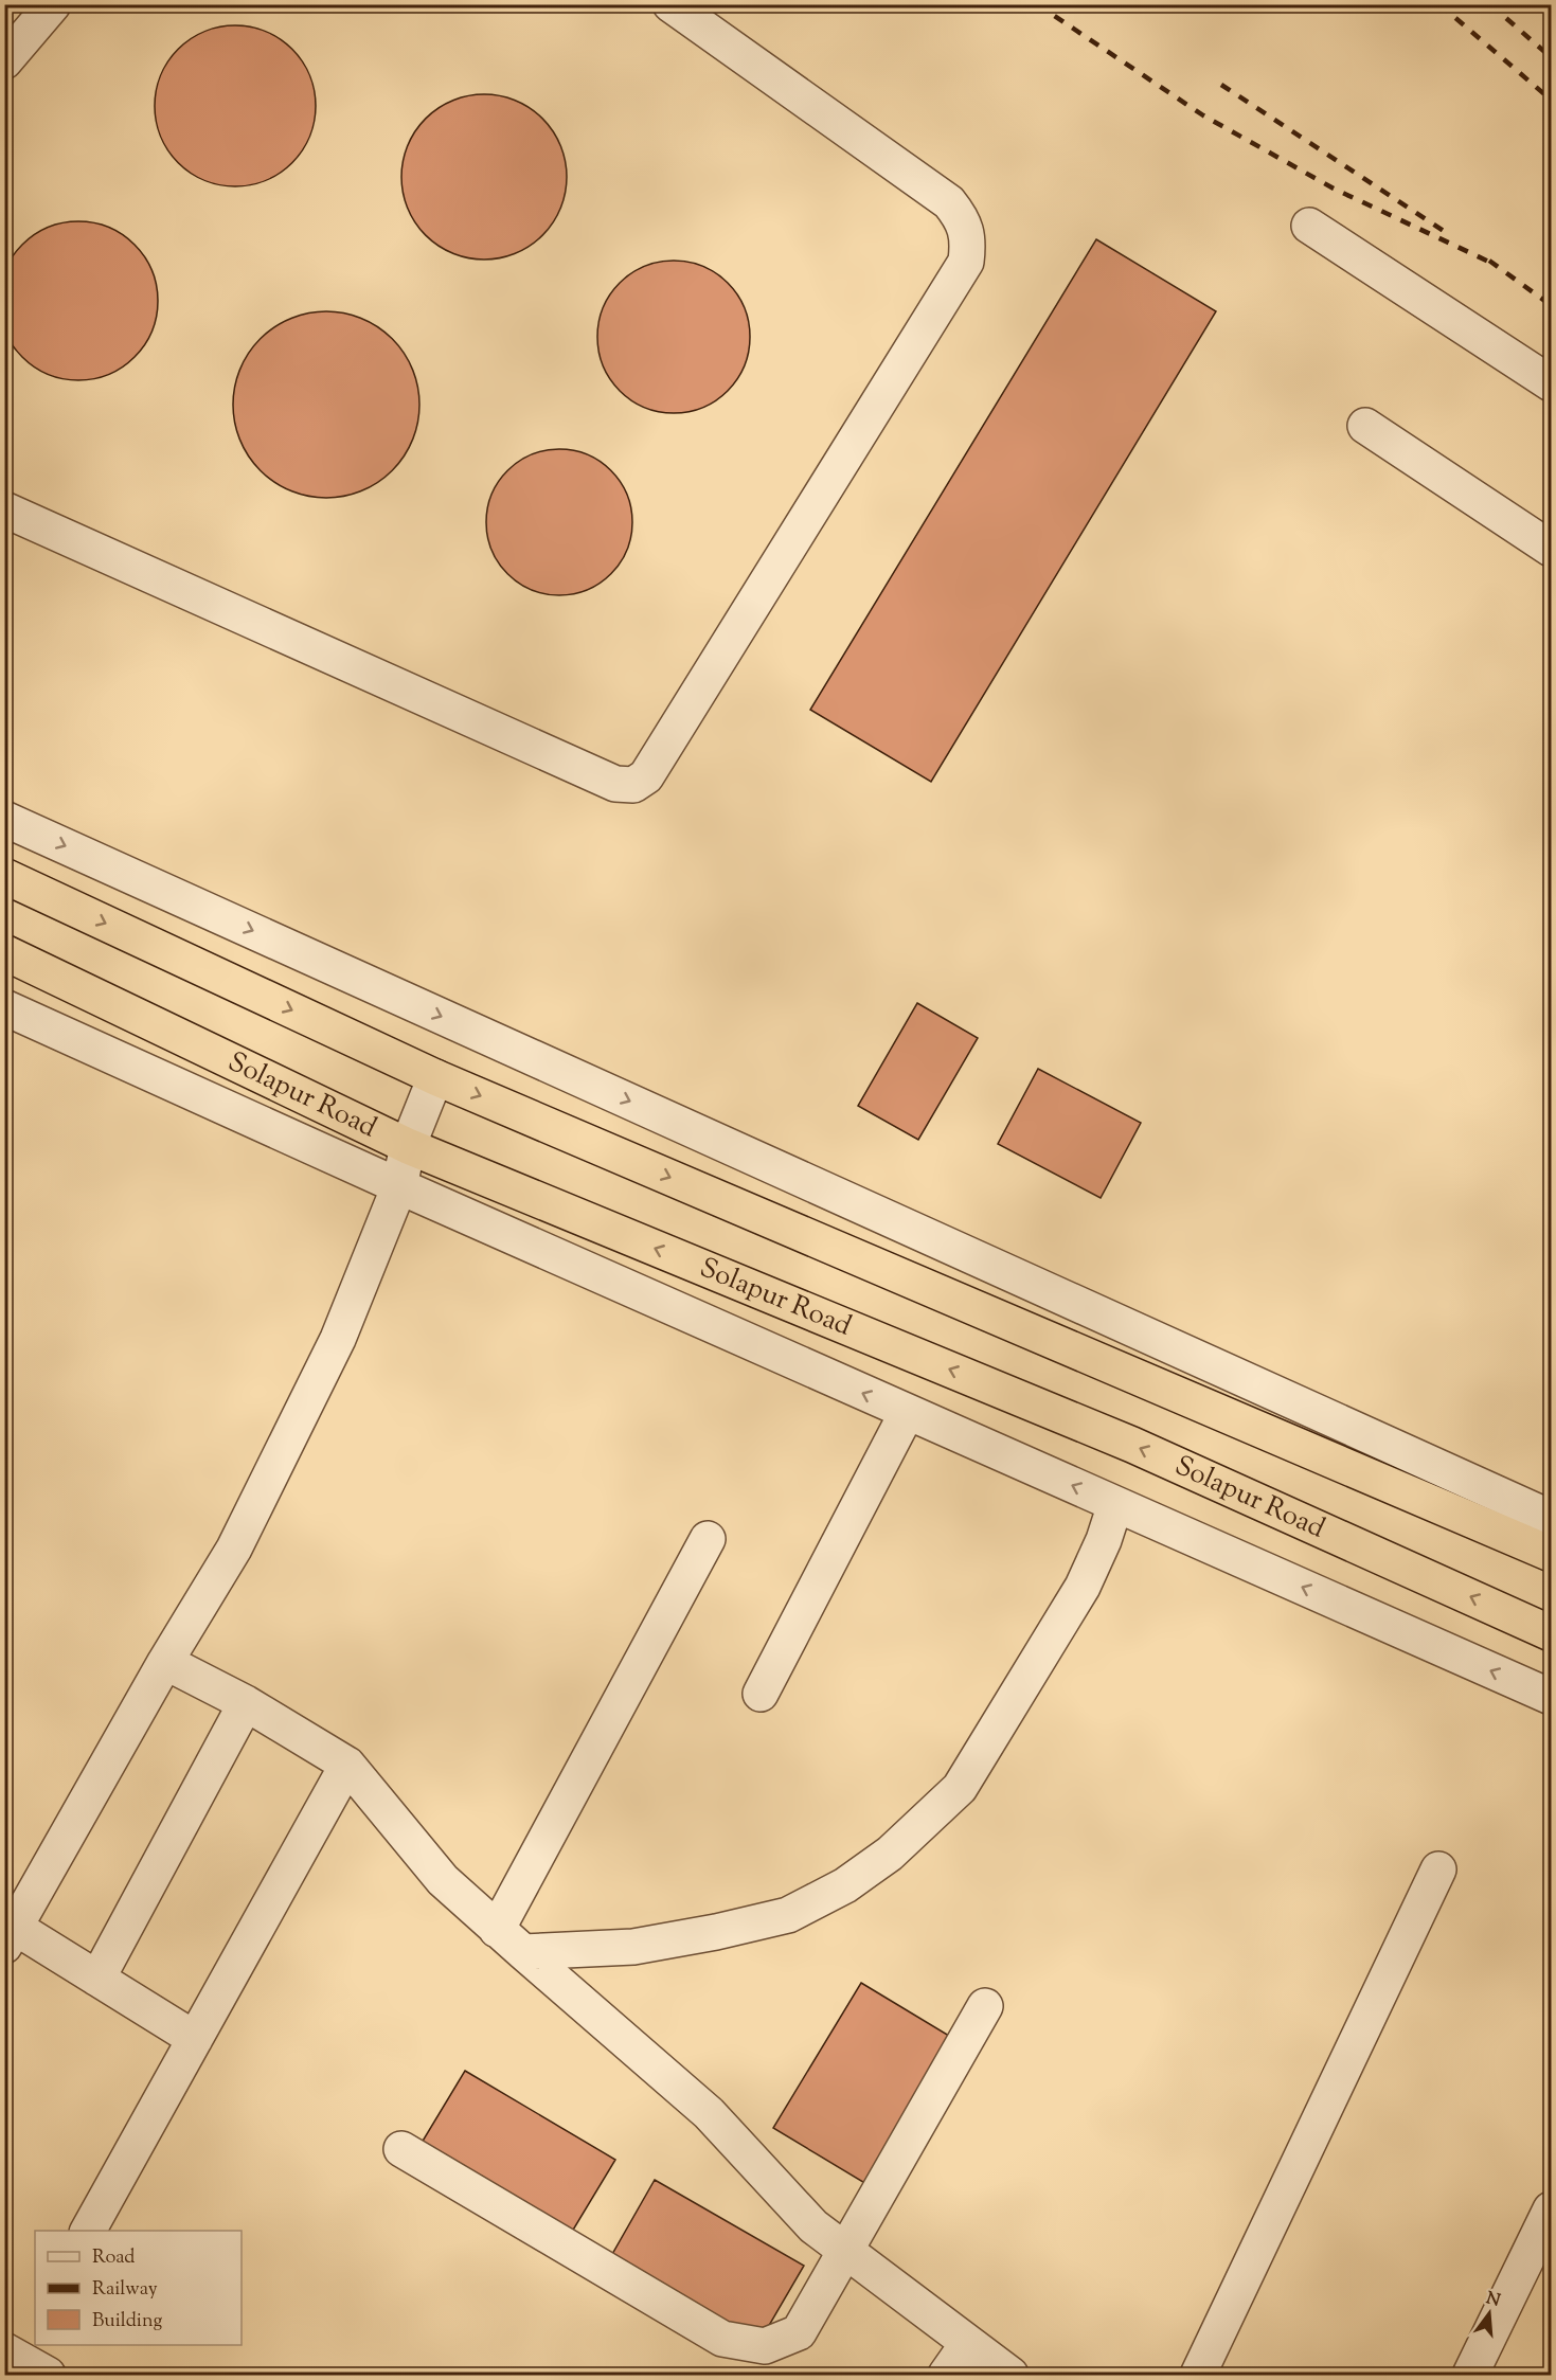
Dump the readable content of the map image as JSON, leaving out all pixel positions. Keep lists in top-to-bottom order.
{
  "streets": {
    "highway": ["Solapur Road"]
  },
  "legend": ["Road", "Railway", "Building"],
  "north": "top"
}
